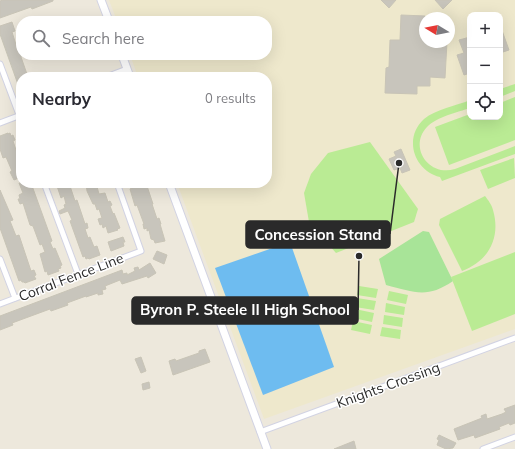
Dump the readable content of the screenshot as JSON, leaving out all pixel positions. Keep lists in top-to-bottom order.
{
  "streets": {
    "street": ["Corral Fence Line", "Knights Crossing"]
  },
  "places": ["Concession Stand", "Byron P. Steele II High School"],
  "north": "left",
  "page": {
    "map_buttons": ["+", "−"],
    "search": "Search here",
    "heading": ["Nearby", "0 results"]
  }
}
